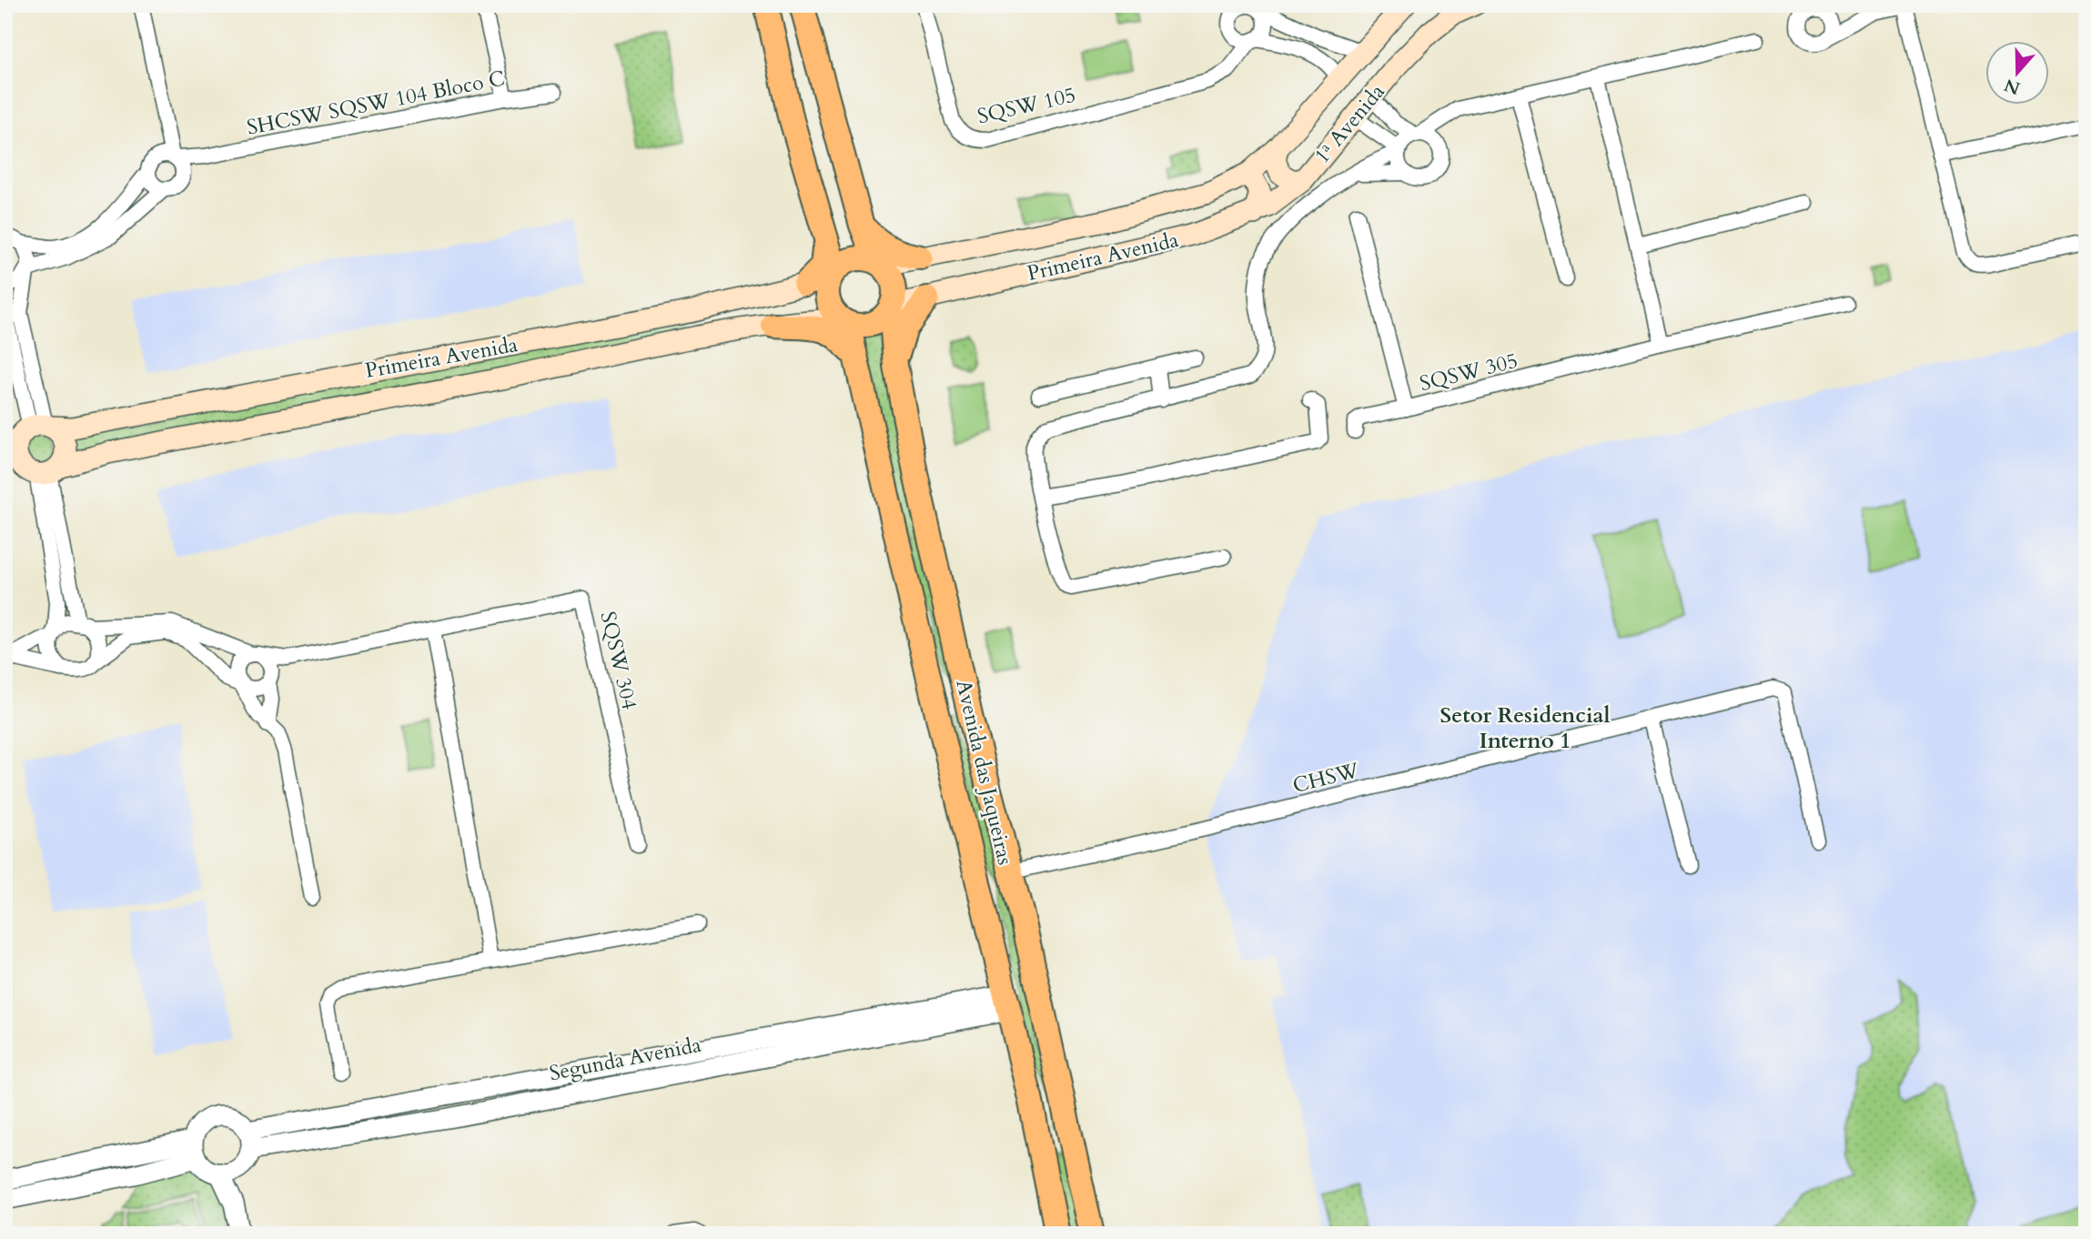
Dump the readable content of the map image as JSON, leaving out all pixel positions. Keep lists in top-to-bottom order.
{
  "streets": {
    "main road": ["1ª Avenida", "Primeira Avenida", "Avenida das Jaqueiras"],
    "street": [
      "SHCSW SQSW 104 Bloco C",
      "SQSW 105",
      "SQSW 305",
      "SQSW 304",
      "CHSW",
      "Segunda Avenida"
    ]
  },
  "crossings": [
    ["1ª Avenida", "Primeira Avenida"],
    ["Primeira Avenida", "Avenida das Jaqueiras"],
    ["Avenida das Jaqueiras", "CHSW"],
    ["Avenida das Jaqueiras", "Segunda Avenida"]
  ],
  "districts": ["Setor Residencial Interno 1"],
  "north": "bottom"
}
